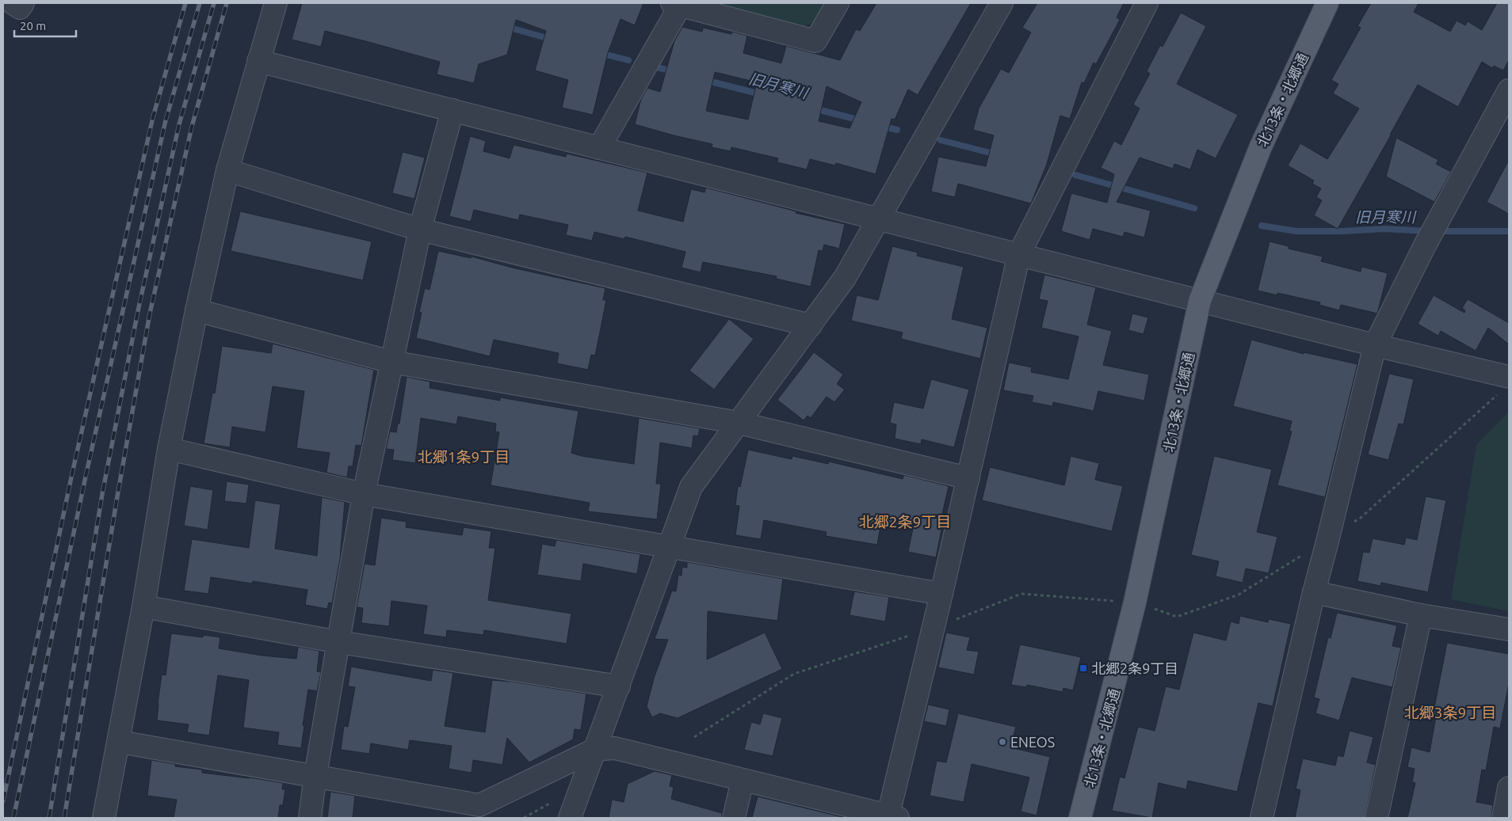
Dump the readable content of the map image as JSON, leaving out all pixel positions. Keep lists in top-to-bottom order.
{
  "streets": {
    "main road": ["北13条・北郷通"]
  },
  "districts": ["北郷1条9丁目", "北郷2条9丁目", "北郷3条9丁目"],
  "water": ["旧月寒川"],
  "places": {
    "transit": ["北郷2条9丁目"],
    "other": ["ENEOS"]
  },
  "scale_bar": "20 m"
}
